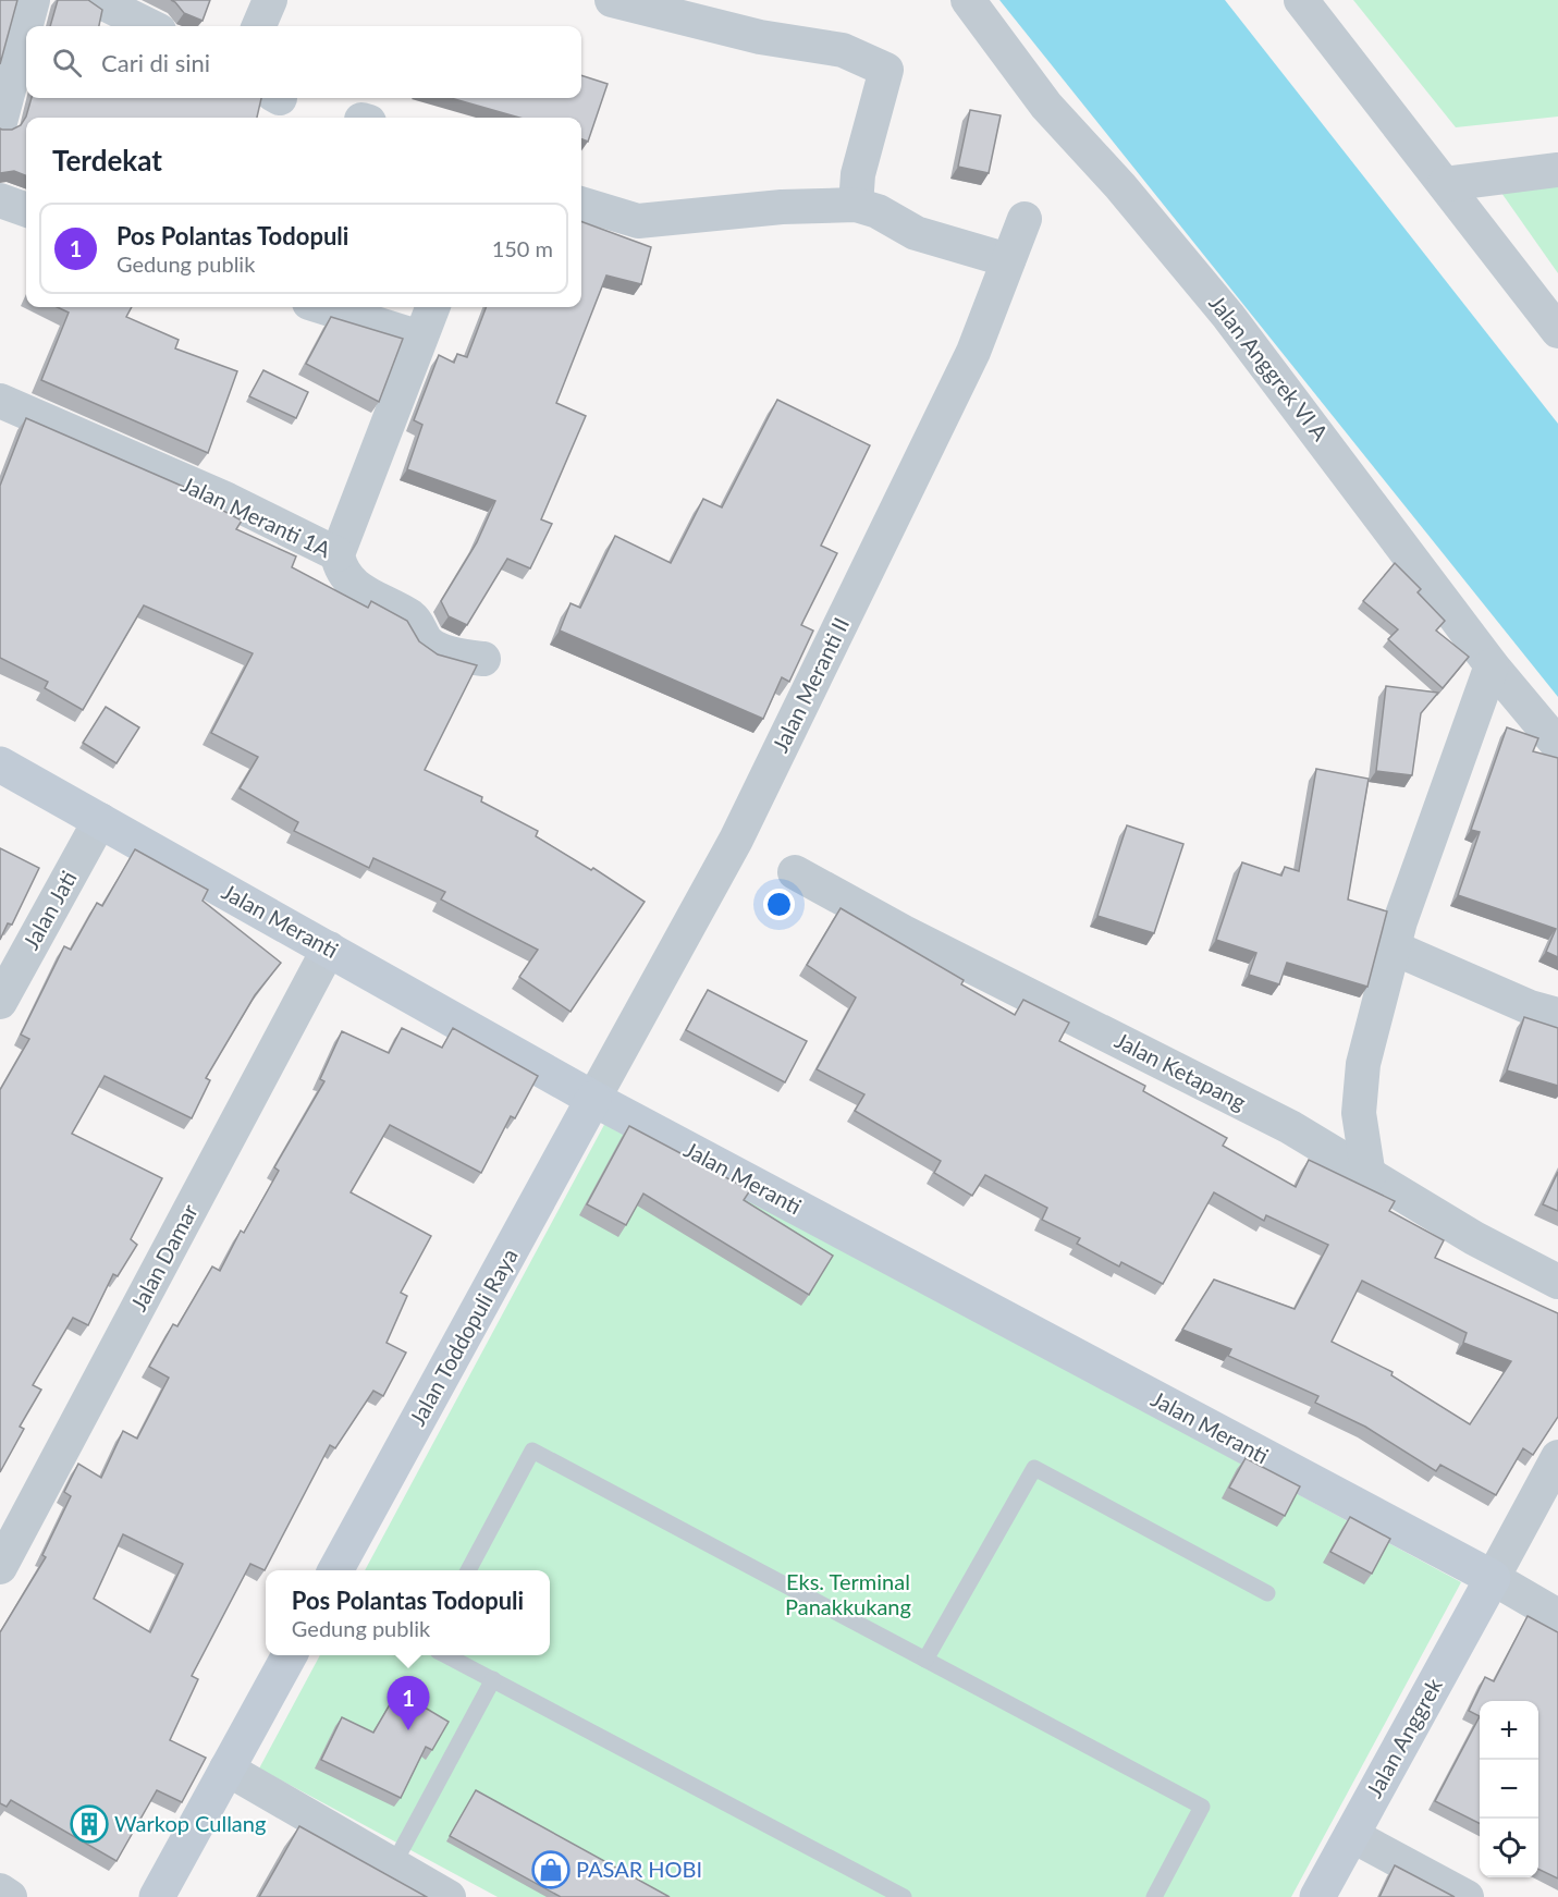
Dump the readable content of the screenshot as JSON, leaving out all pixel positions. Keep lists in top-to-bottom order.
{
  "streets": {
    "street": [
      "Jalan Anggrek VI A",
      "Jalan Meranti 1A",
      "Jalan Meranti II",
      "Jalan Jati",
      "Jalan Meranti",
      "Jalan Ketapang",
      "Jalan Damar",
      "Jalan Toddopuli Raya",
      "Jalan Anggrek"
    ]
  },
  "crossings": [
    ["Jalan Meranti II", "Jalan Meranti"],
    ["Jalan Meranti II", "Jalan Toddopuli Raya"],
    ["Jalan Jati", "Jalan Meranti"],
    ["Jalan Meranti", "Jalan Damar"],
    ["Jalan Meranti", "Jalan Toddopuli Raya"],
    ["Jalan Meranti", "Jalan Anggrek"]
  ],
  "parks": ["Eks. Terminal Panakkukang"],
  "places": {
    "building": ["Warkop Cullang"],
    "shop": ["PASAR HOBI"]
  },
  "page": {
    "search": "Cari di sini",
    "heading": "Terdekat",
    "list": [
      {
        "mark": "1",
        "name": "Pos Polantas Todopuli",
        "note": "Gedung publik",
        "value": "150 m"
      }
    ],
    "popup": ["Pos Polantas Todopuli", "Gedung publik"],
    "pins": "1",
    "map_buttons": ["+", "−"]
  }
}
